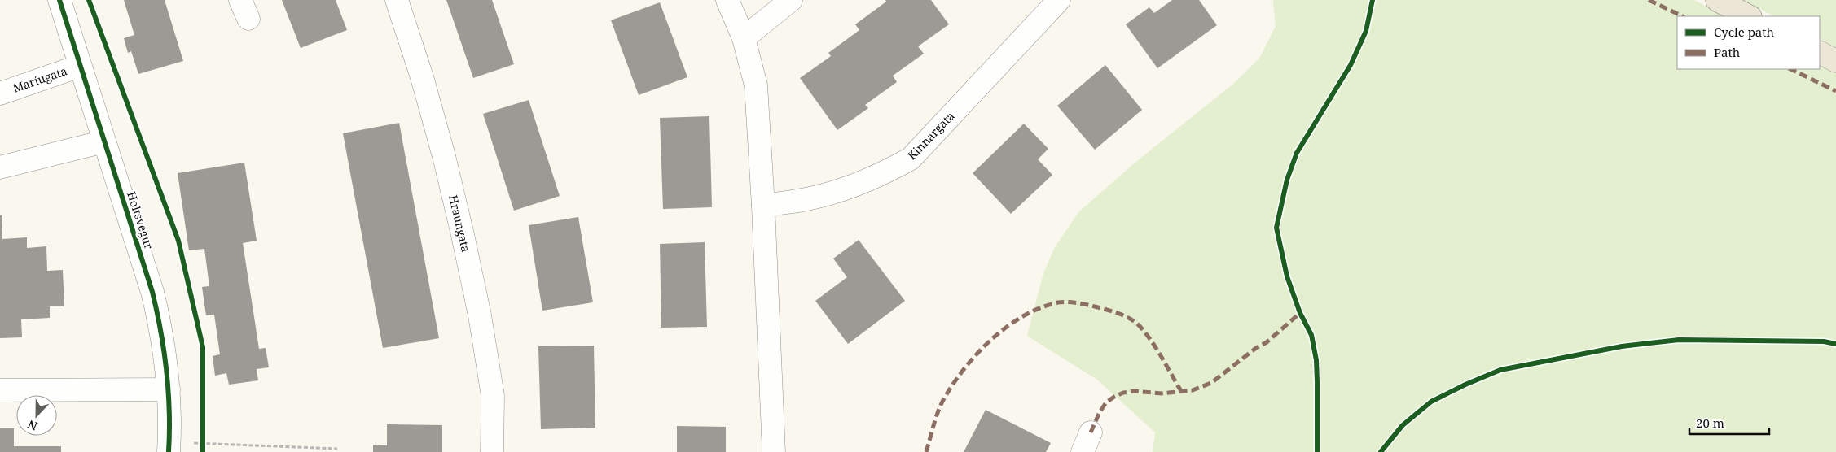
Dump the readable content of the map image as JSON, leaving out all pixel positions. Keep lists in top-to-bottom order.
{
  "streets": {
    "street": [
      "Maríugata",
      "Kinnargata",
      "Holtsvegur",
      "Hraungata"
    ]
  },
  "crossings": [
    ["Maríugata", "Holtsvegur"]
  ],
  "legend": ["Cycle path", "Path"],
  "scale_bar": "20 m",
  "north": "bottom"
}
